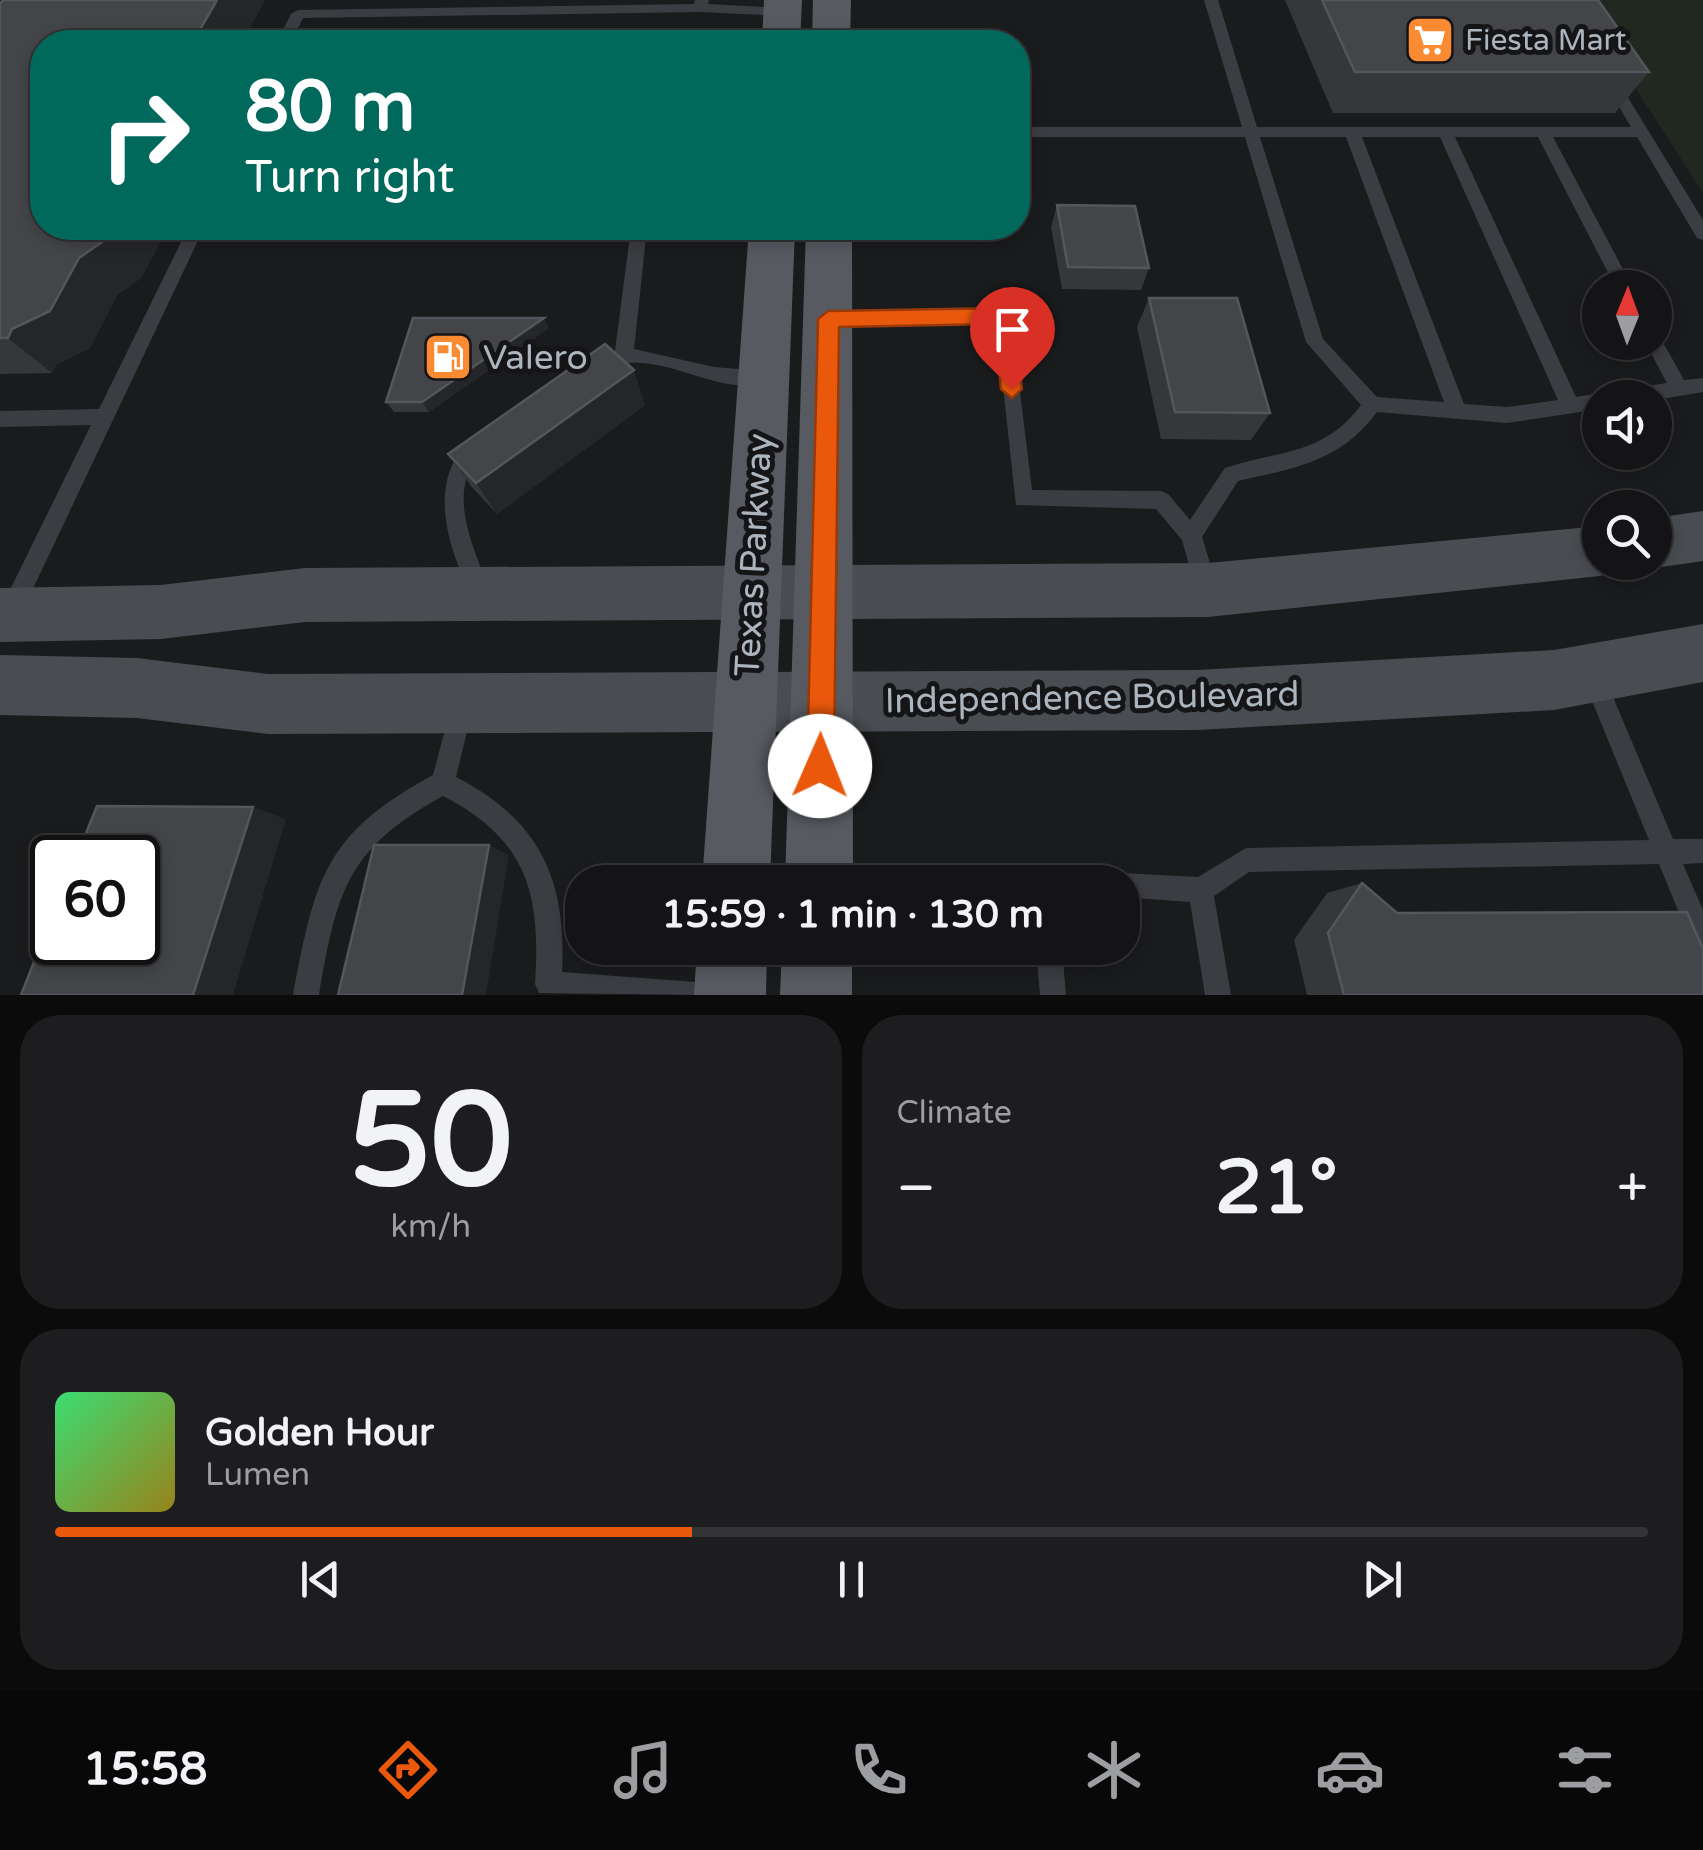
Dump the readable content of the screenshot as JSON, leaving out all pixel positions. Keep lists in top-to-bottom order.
{
  "streets": {
    "main road": ["Texas Parkway", "Independence Boulevard"]
  },
  "crossings": [
    ["Texas Parkway", "Independence Boulevard"]
  ],
  "places": {
    "supermarket": ["Fiesta Mart"],
    "fuel station": ["Valero"]
  },
  "north": "top",
  "page": {
    "turn": ["80 m", "Turn right"],
    "limit": "60",
    "trip": "15:59 · 1 min · 130 m",
    "tile": [
      ["50", "km/h"],
      "Climate"
    ],
    "heat": ["−", "21°", "+"],
    "song": ["Golden Hour", "Lumen"],
    "tabs": "15:58"
  }
}
